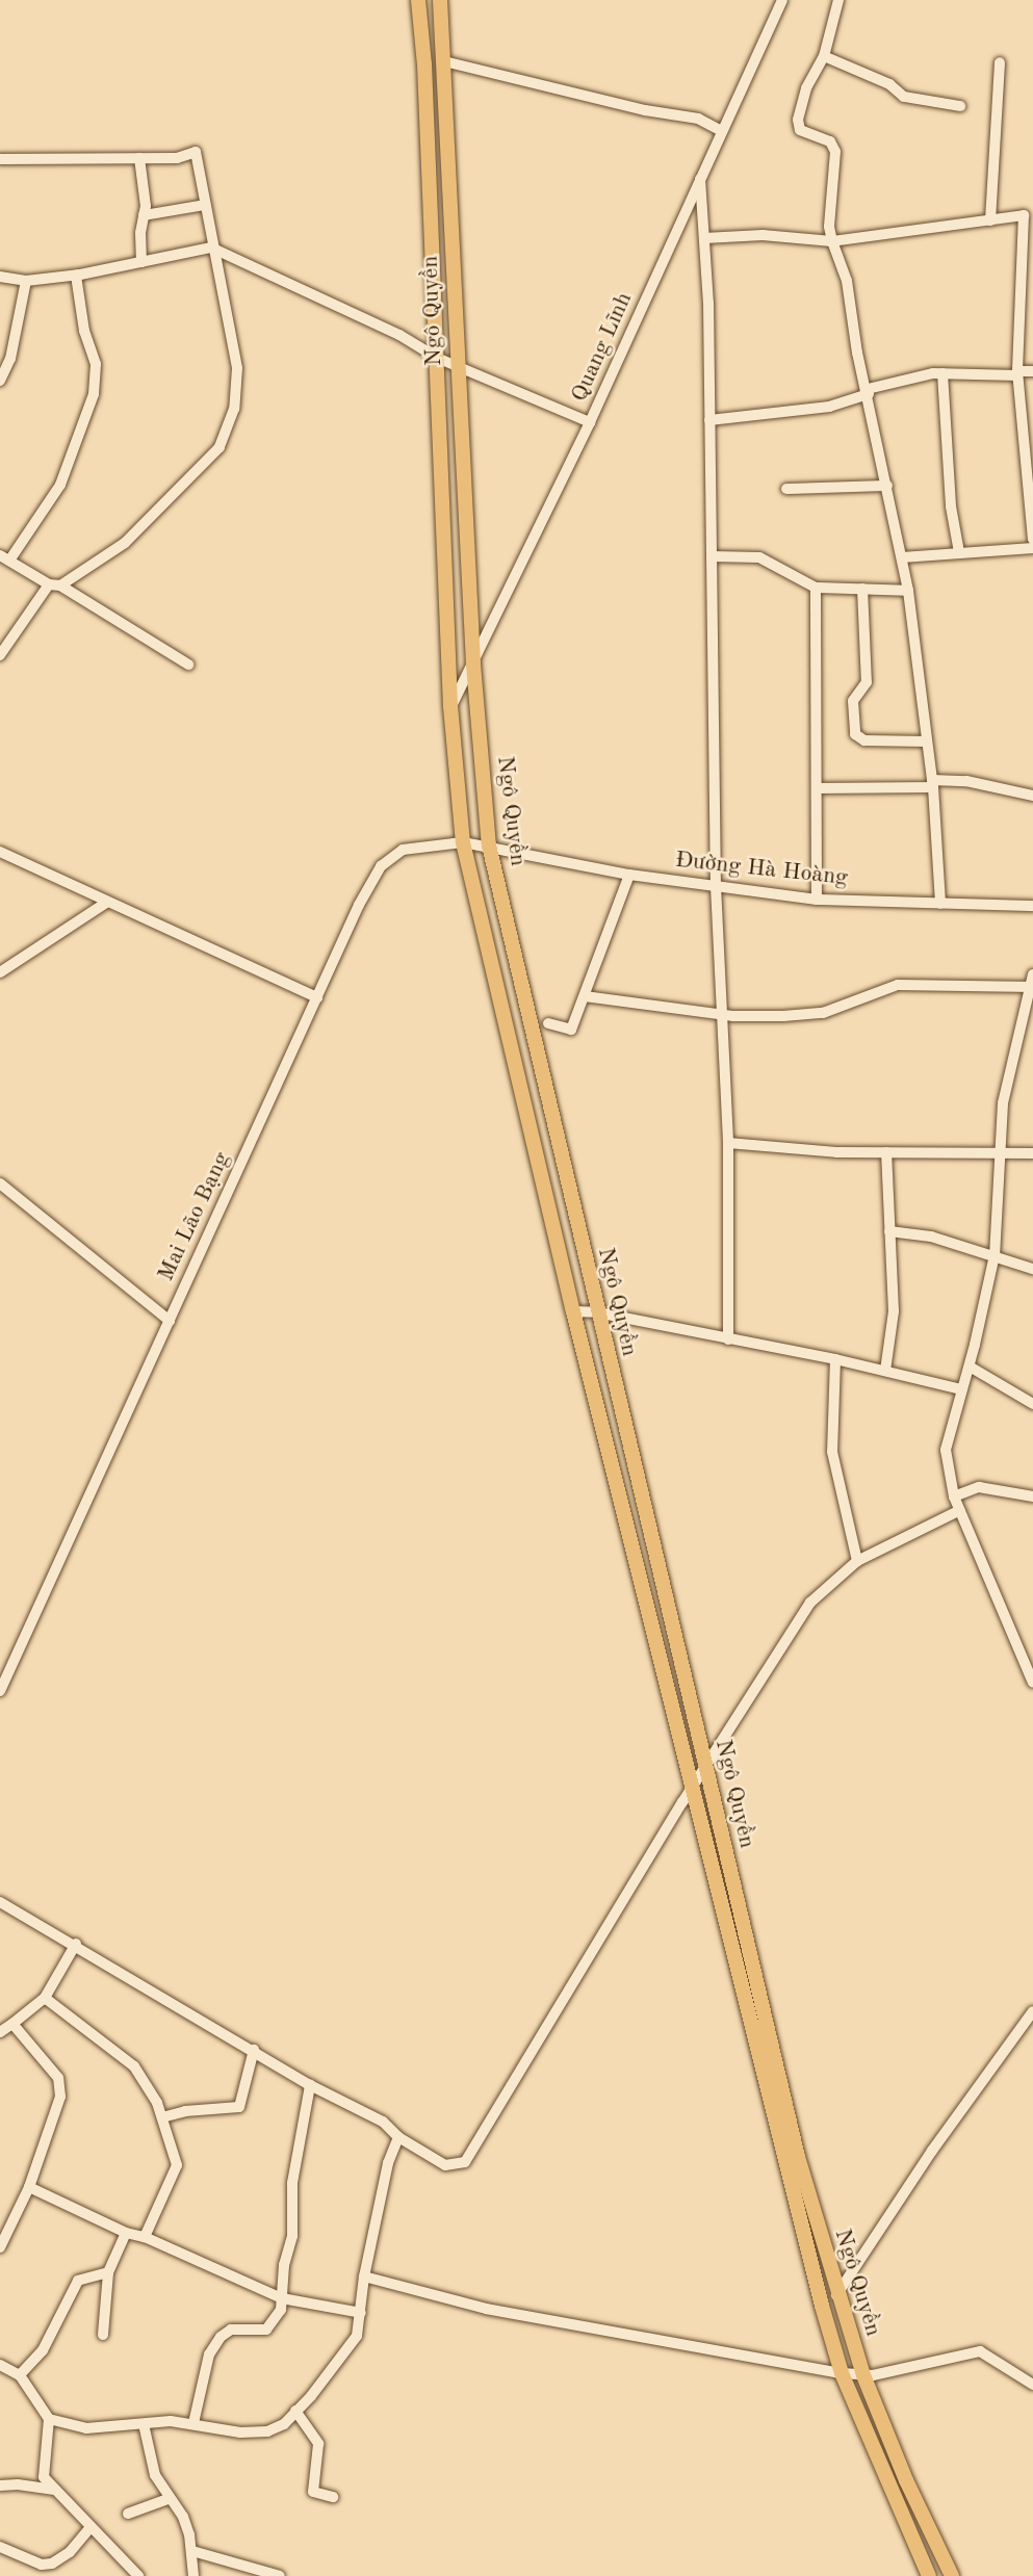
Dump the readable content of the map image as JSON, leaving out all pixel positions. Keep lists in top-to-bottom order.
{
  "streets": {
    "main road": ["Ngô Quyền"],
    "street": ["Quang Lĩnh", "Đường Hà Hoàng", "Mai Lão Bạng"]
  },
  "crossings": [
    ["Ngô Quyền", "Quang Lĩnh"],
    ["Ngô Quyền", "Đường Hà Hoàng"],
    ["Ngô Quyền", "Mai Lão Bạng"],
    ["Đường Hà Hoàng", "Mai Lão Bạng"]
  ]
}
